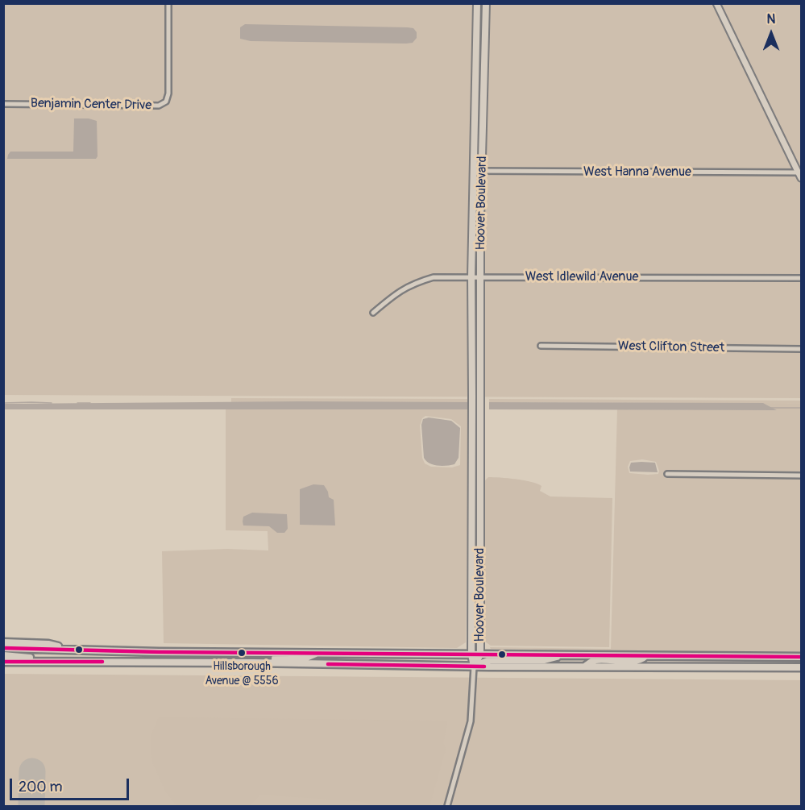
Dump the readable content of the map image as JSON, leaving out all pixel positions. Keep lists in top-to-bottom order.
{
  "streets": {
    "main road": ["Hoover Boulevard"],
    "street": [
      "Benjamin Center Drive",
      "West Hanna Avenue",
      "West Idlewild Avenue",
      "West Clifton Street"
    ]
  },
  "crossings": [
    ["West Hanna Avenue", "Hoover Boulevard"],
    ["Hoover Boulevard", "West Idlewild Avenue"]
  ],
  "places": ["Hillsborough Avenue @ 5556"],
  "scale_bar": "200 m",
  "north": "top"
}
